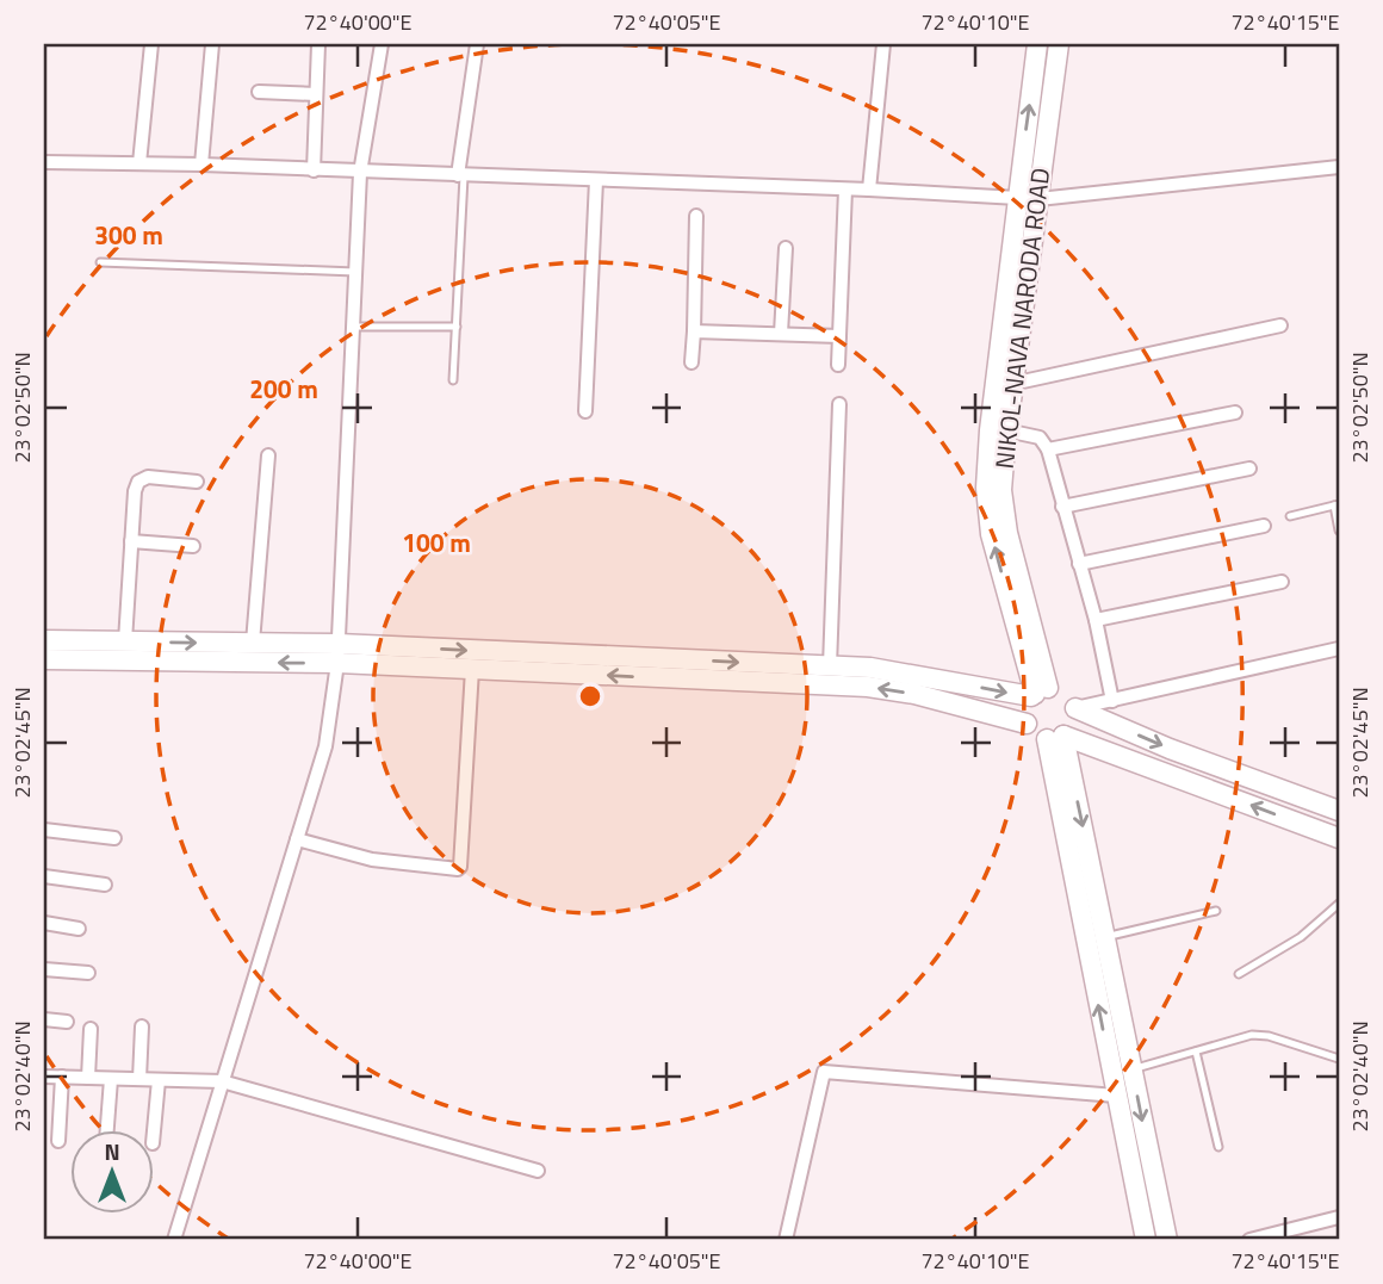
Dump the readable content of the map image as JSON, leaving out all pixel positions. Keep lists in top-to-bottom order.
{
  "streets": {
    "street": ["NIKOL-NAVA NARODA ROAD"]
  },
  "north": "top",
  "coordinates": [
    "72°40'00\"E",
    "72°40'05\"E",
    "72°40'10\"E",
    "72°40'15\"E",
    "23°02'50\"N",
    "23°02'45\"N",
    "23°02'40\"N"
  ],
  "rings": ["300 m", "200 m", "100 m"]
}
